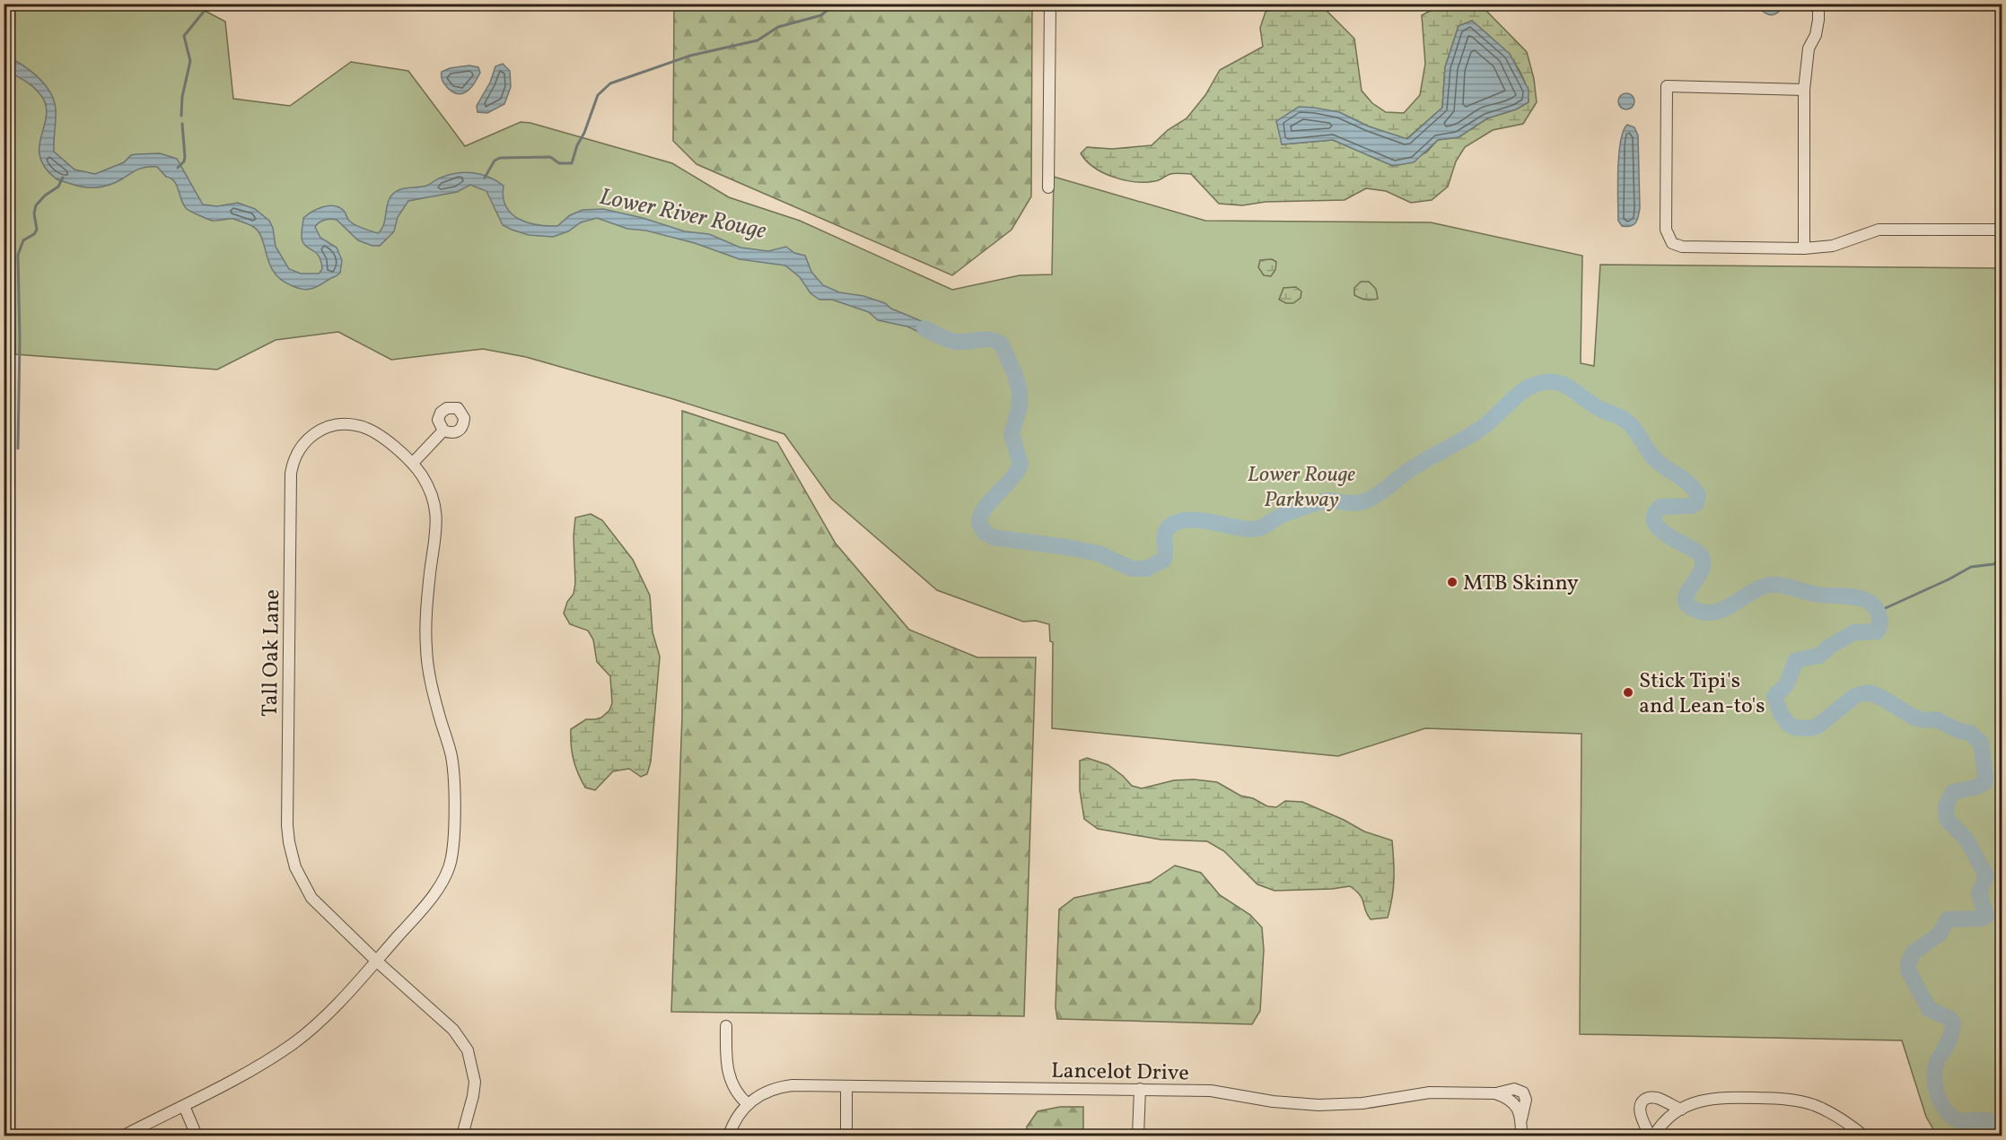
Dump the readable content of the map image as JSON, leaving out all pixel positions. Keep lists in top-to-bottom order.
{
  "streets": {
    "street": ["Tall Oak Lane", "Lancelot Drive"]
  },
  "water": ["Lower River Rouge"],
  "parks": ["Lower Rouge Parkway"],
  "places": ["MTB Skinny", "Stick Tipi's and Lean-to's"]
}
